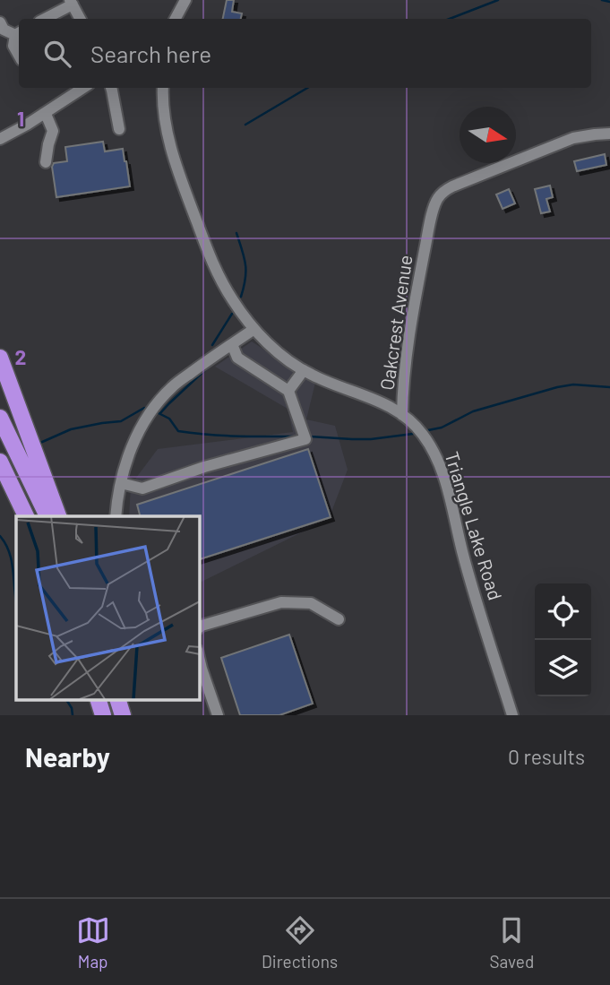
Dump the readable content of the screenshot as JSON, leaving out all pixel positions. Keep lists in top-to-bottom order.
{
  "streets": {
    "street": ["Oakcrest Avenue", "Triangle Lake Road"]
  },
  "crossings": [
    ["Oakcrest Avenue", "Triangle Lake Road"]
  ],
  "north": "right",
  "page": {
    "search": "Search here",
    "heading": ["Nearby", "0 results"],
    "nav": ["Map", "Directions", "Saved"]
  },
  "grid": {
    "rows": ["1", "2"]
  }
}
